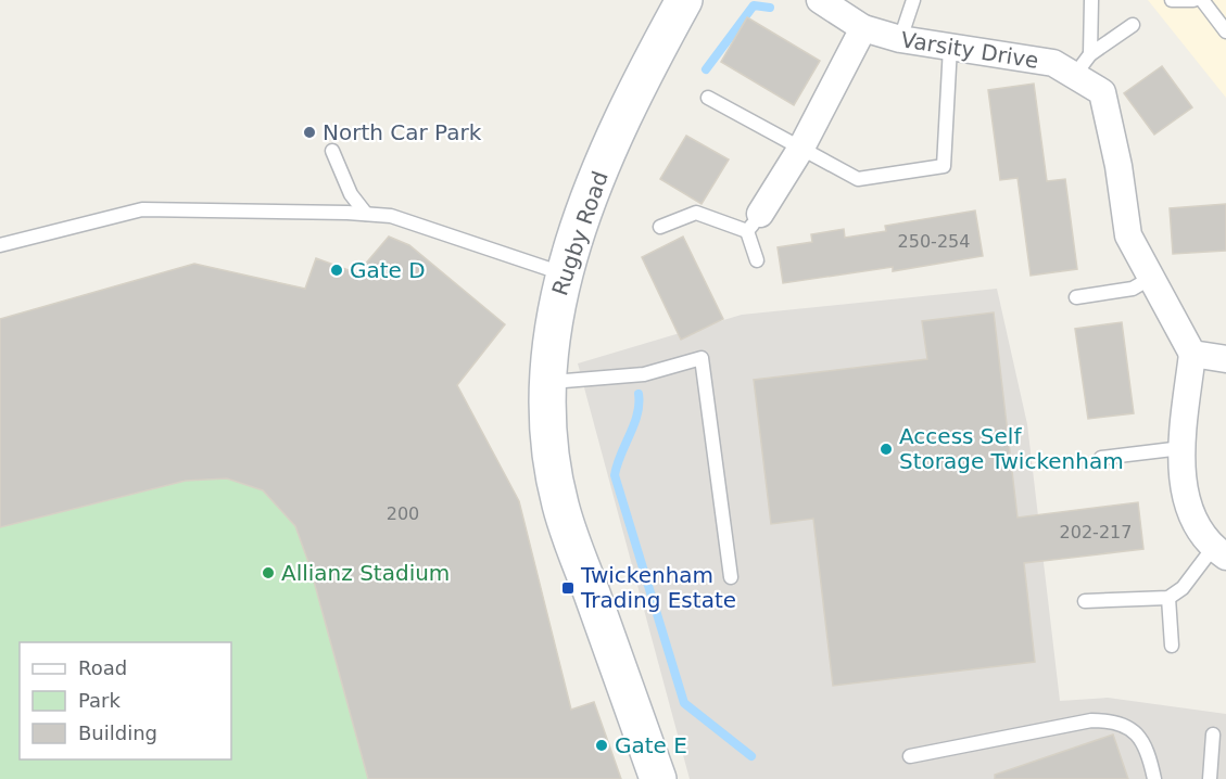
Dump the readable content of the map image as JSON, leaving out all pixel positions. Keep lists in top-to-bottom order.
{
  "streets": {
    "street": ["Varsity Drive", "Rugby Road"]
  },
  "places": {
    "other": [
      "North Car Park",
      "Gate D",
      "Access Self Storage Twickenham",
      "Allianz Stadium",
      "Gate E"
    ],
    "transit": ["Twickenham Trading Estate"]
  },
  "house_numbers": ["250-254", "200", "202-217"],
  "legend": ["Road", "Park", "Building"]
}
